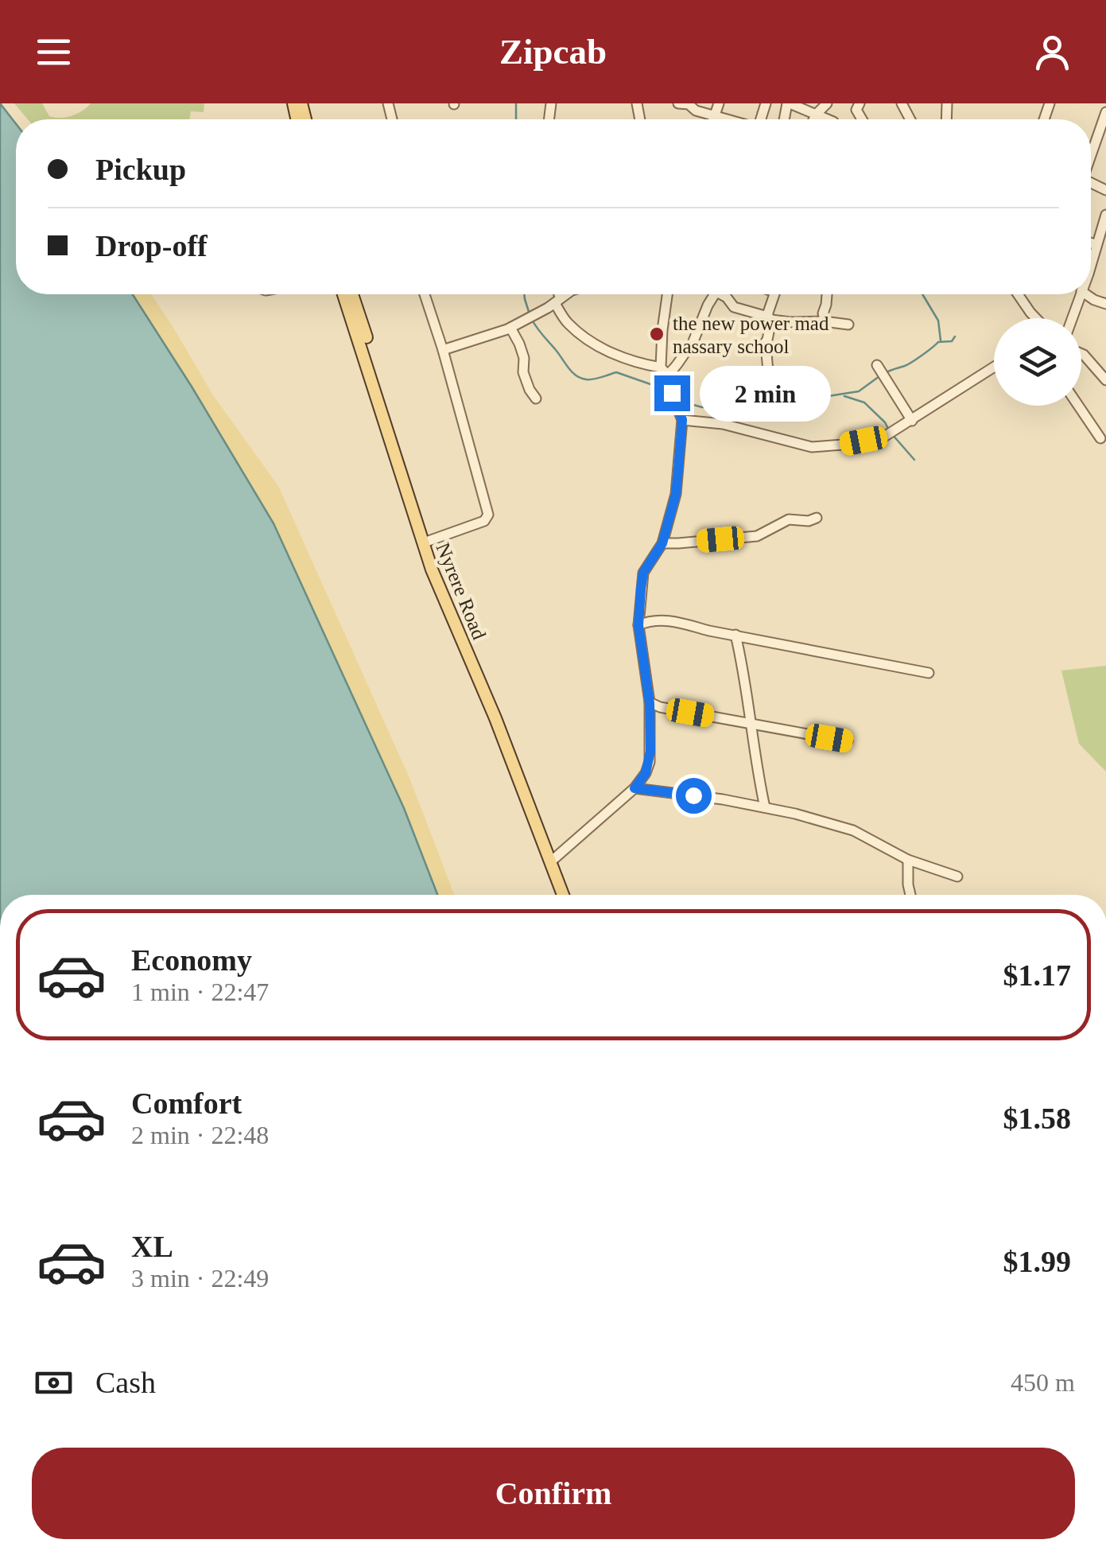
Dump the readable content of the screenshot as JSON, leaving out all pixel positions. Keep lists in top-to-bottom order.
{
  "streets": {
    "main road": ["Nyrere Road"]
  },
  "places": ["the new power mad nassary school"],
  "page": {
    "header": "Zipcab",
    "banner": ["Pickup", "Drop-off"],
    "bubble": "2 min",
    "list": [
      {
        "name": "Economy",
        "note": "1 min · 22:47",
        "value": "$1.17"
      },
      {
        "name": "Comfort",
        "note": "2 min · 22:48",
        "value": "$1.58"
      },
      {
        "name": "XL",
        "note": "3 min · 22:49",
        "value": "$1.99"
      }
    ],
    "pay": ["Cash", "450 m"],
    "buttons": "Confirm"
  }
}
